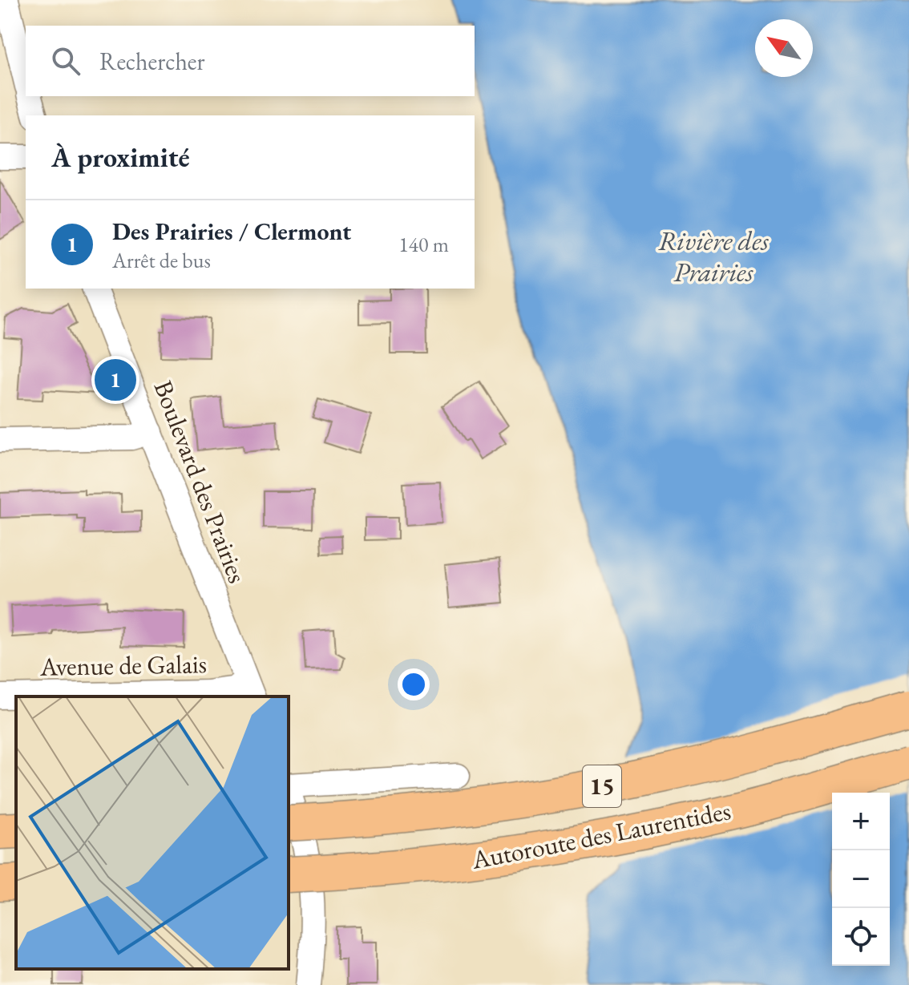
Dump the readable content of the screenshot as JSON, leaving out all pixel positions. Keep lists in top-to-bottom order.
{
  "streets": {
    "highway": ["15", "Autoroute des Laurentides"],
    "street": ["Boulevard des Prairies", "Avenue de Galais"]
  },
  "crossings": [
    ["Boulevard des Prairies", "Avenue de Galais"]
  ],
  "water": ["Rivière des Prairies"],
  "north": "top left",
  "page": {
    "search": "Rechercher",
    "heading": "À proximité",
    "list": [
      {
        "mark": "1",
        "name": "Des Prairies / Clermont",
        "note": "Arrêt de bus",
        "value": "140 m"
      }
    ],
    "pins": "1",
    "map_buttons": ["+", "−"]
  }
}
